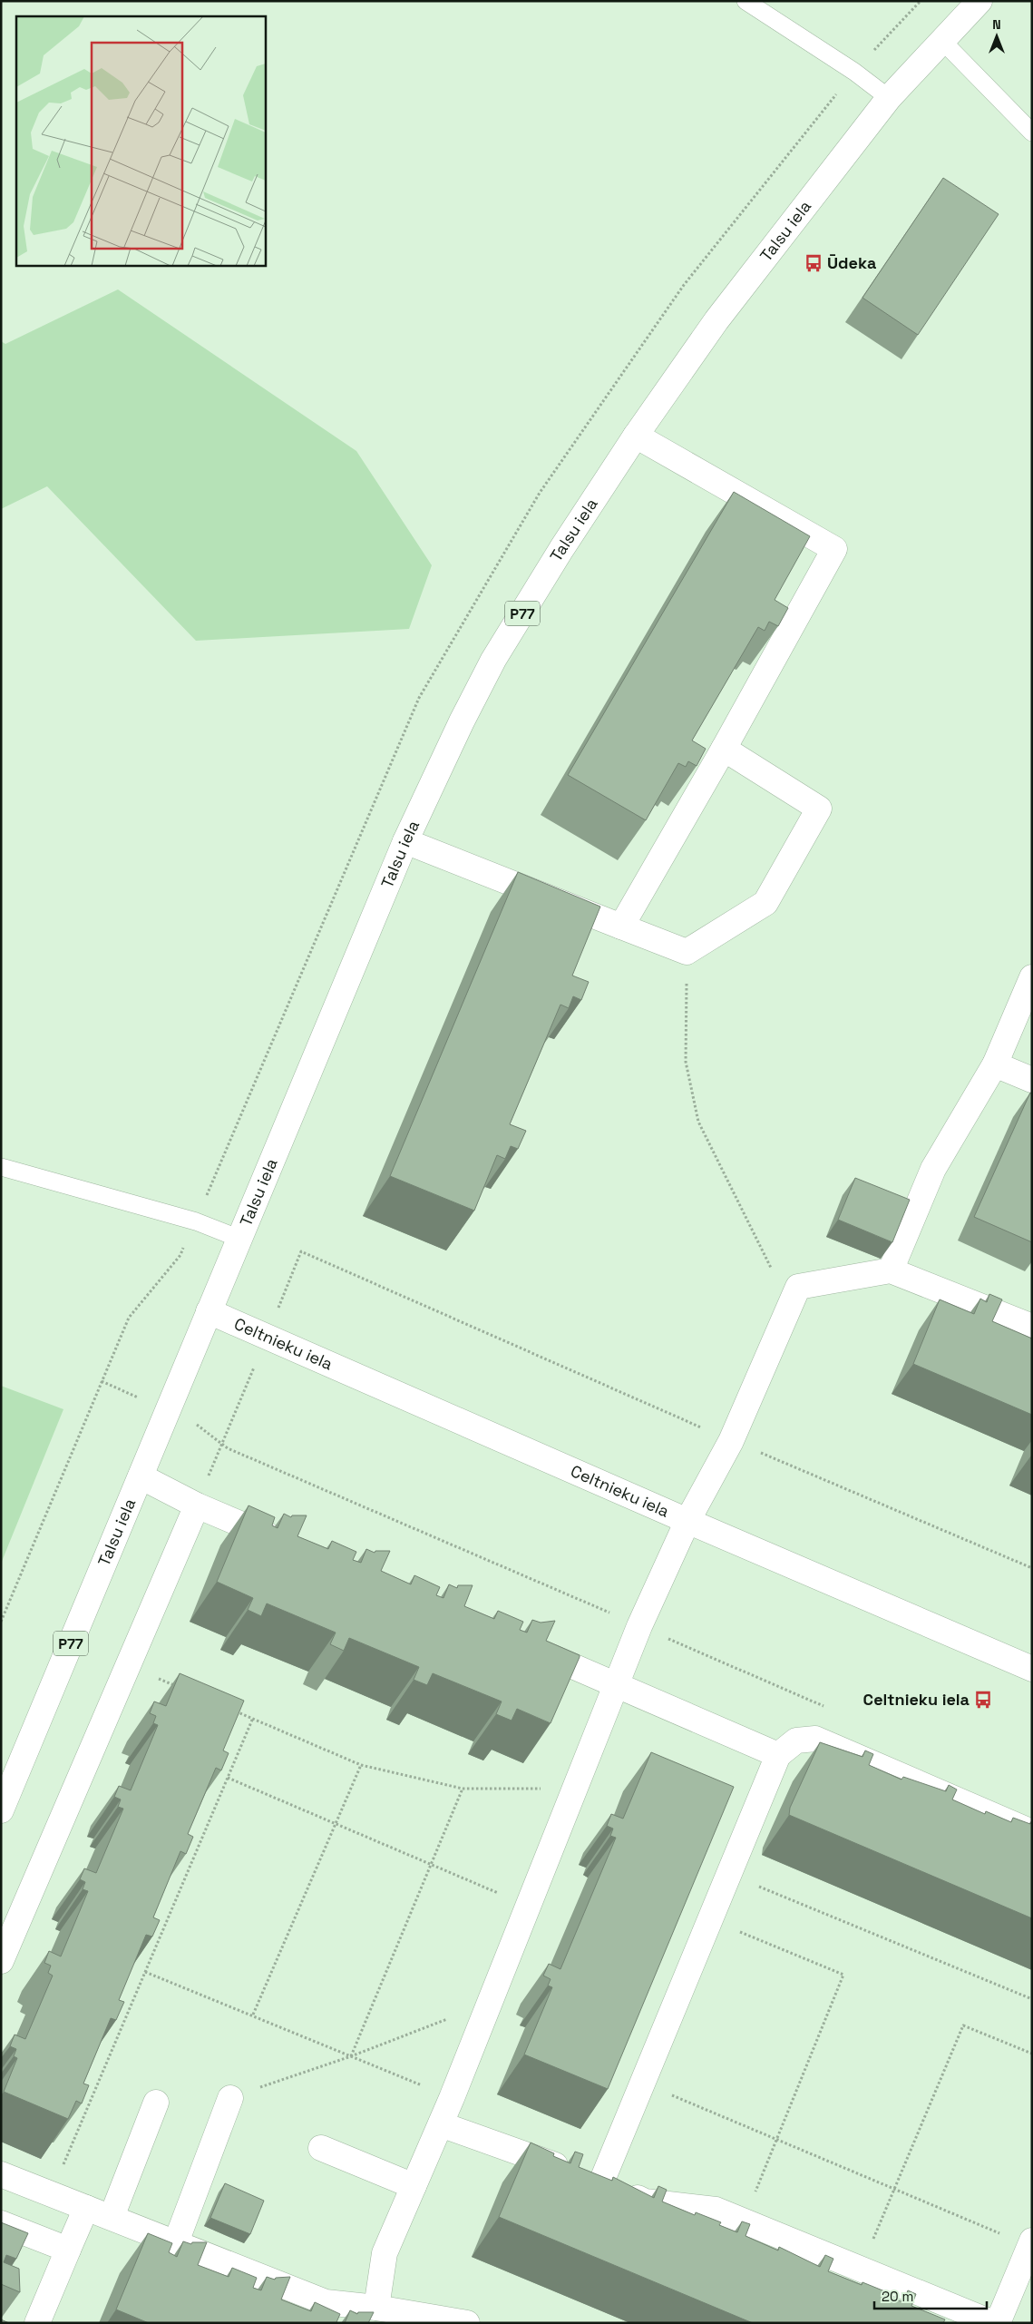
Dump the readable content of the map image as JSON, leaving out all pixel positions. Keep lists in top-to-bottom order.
{
  "streets": {
    "street": ["Talsu iela", "P77", "Celtnieku iela"]
  },
  "crossings": [
    ["Talsu iela", "Celtnieku iela"]
  ],
  "places": {
    "bus stop": ["Ūdeka", "Celtnieku iela"]
  },
  "scale_bar": "20 m",
  "north": "top"
}
